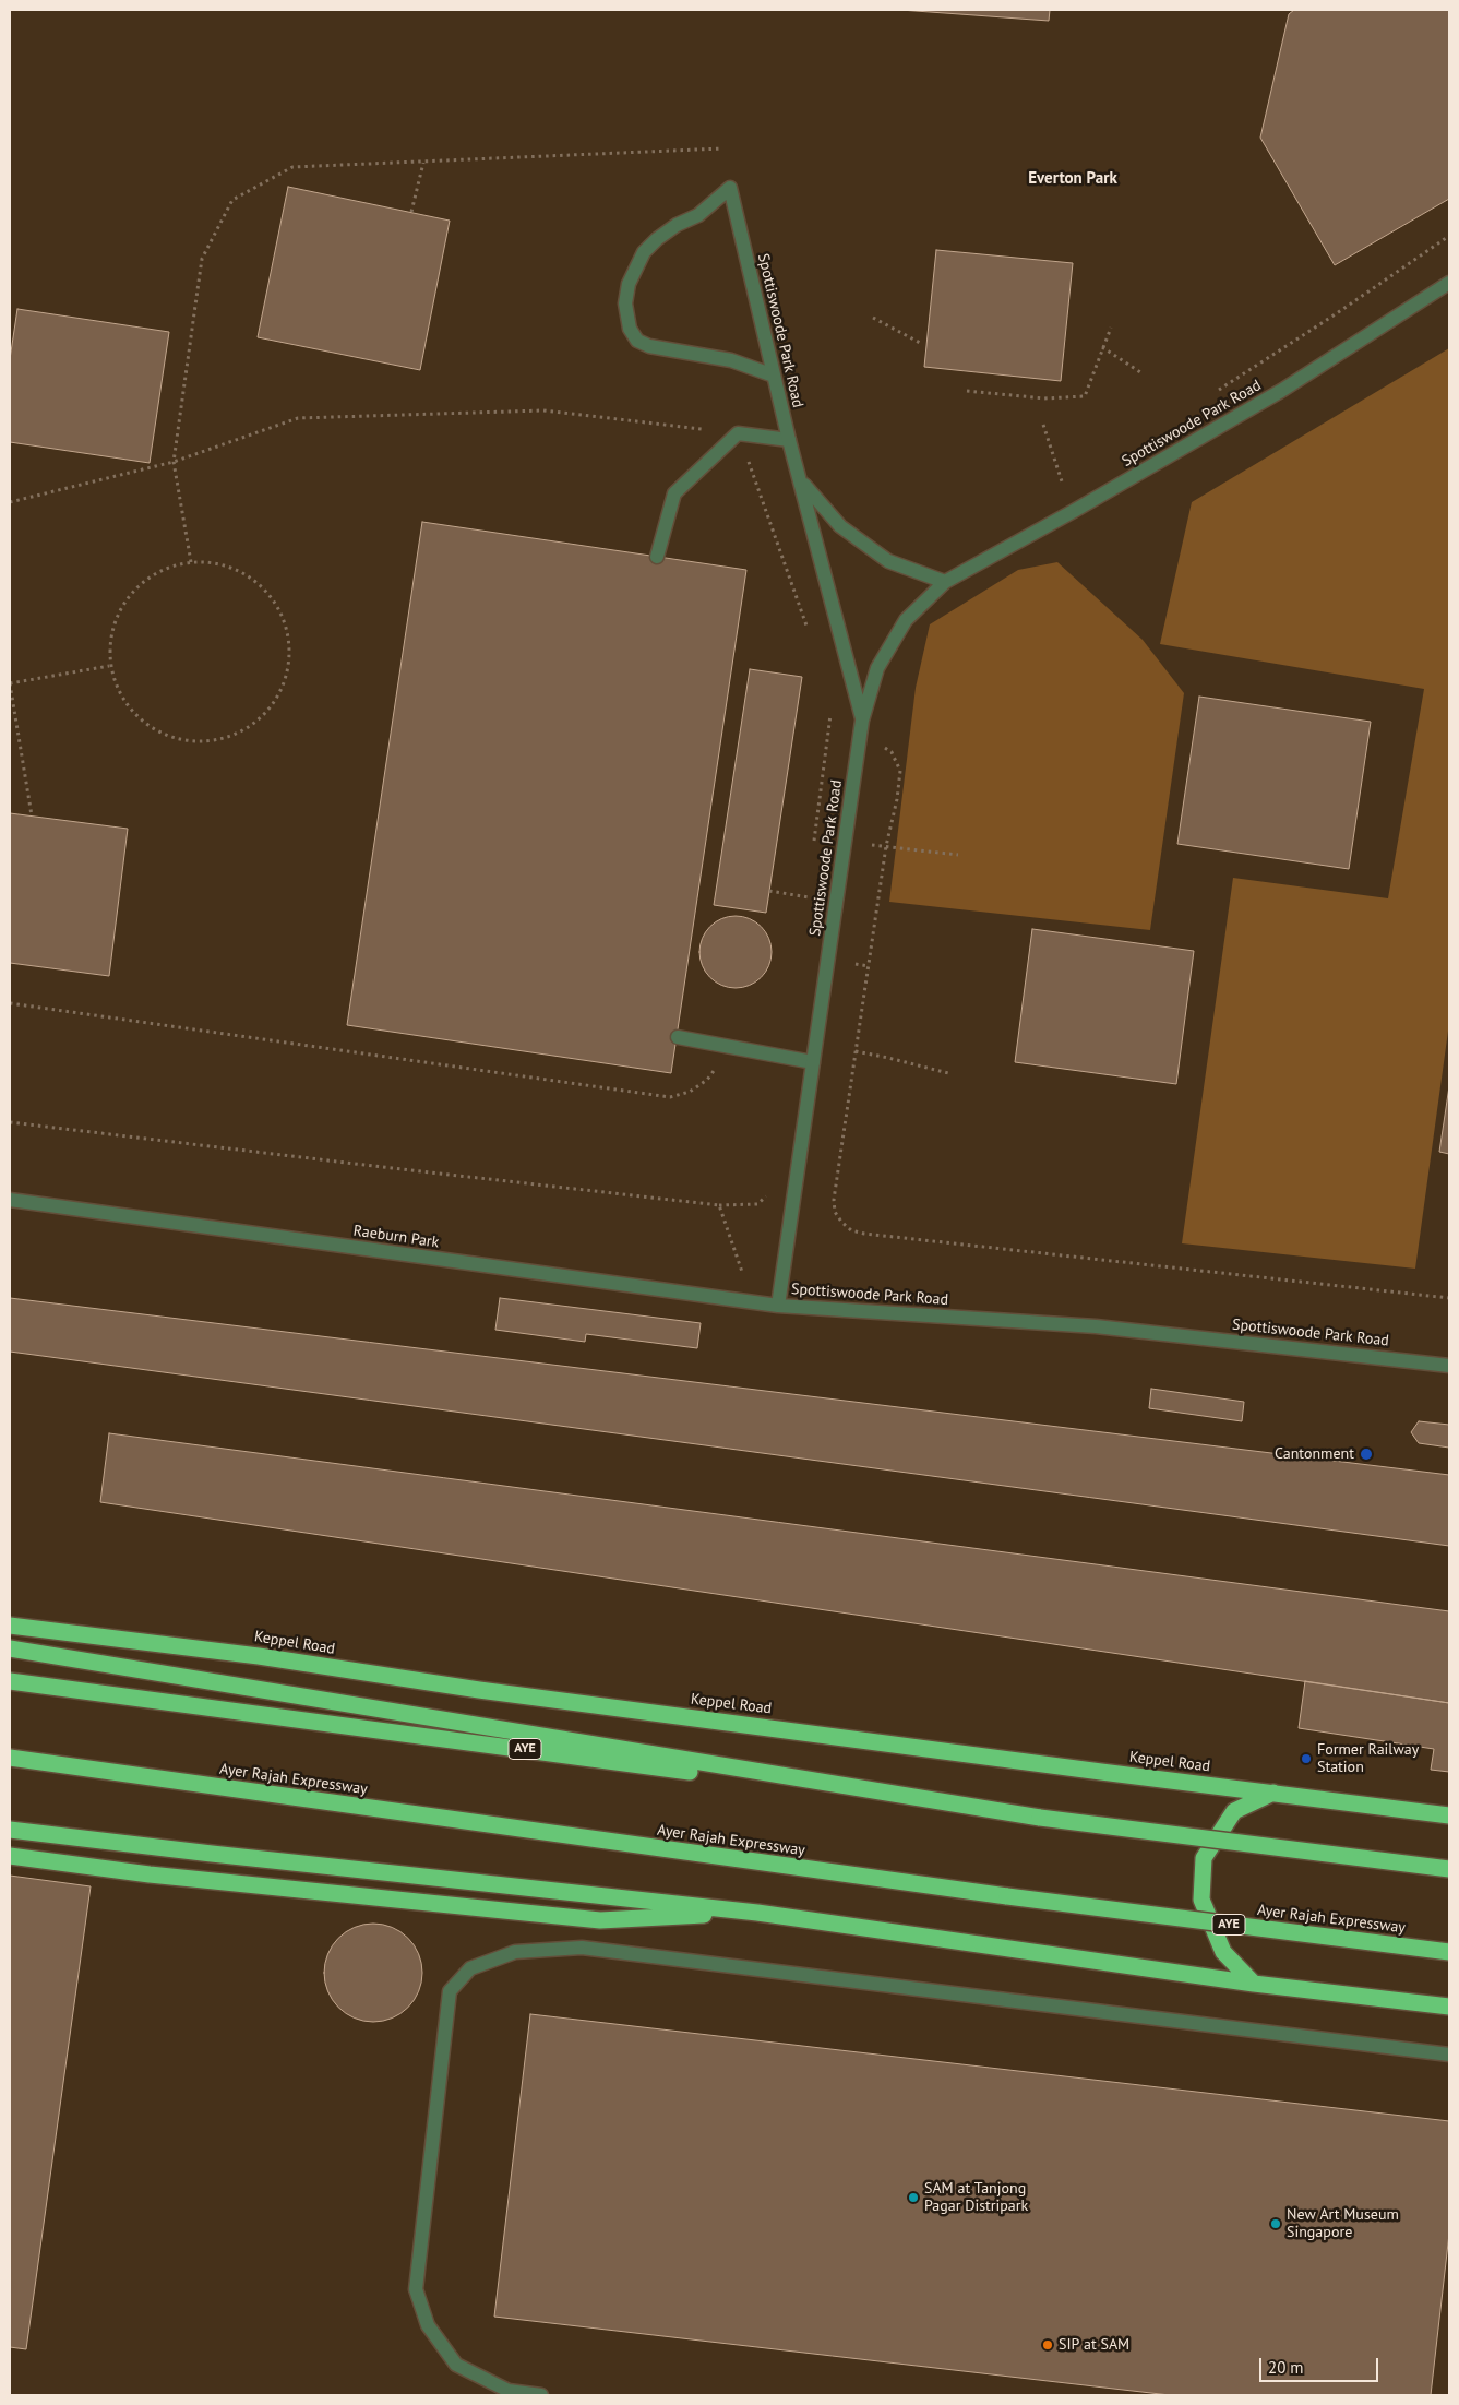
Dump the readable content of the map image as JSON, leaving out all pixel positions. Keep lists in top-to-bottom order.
{
  "streets": {
    "highway": ["Keppel Road", "AYE", "Ayer Rajah Expressway"],
    "street": ["Spottiswoode Park Road", "Raeburn Park"]
  },
  "crossings": [
    ["Spottiswoode Park Road", "Raeburn Park"]
  ],
  "districts": ["Everton Park"],
  "places": [
    "Cantonment",
    "Former Railway Station",
    "SAM at Tanjong Pagar Distripark",
    "New Art Museum Singapore",
    "SIP at SAM"
  ],
  "scale_bar": "20 m"
}
